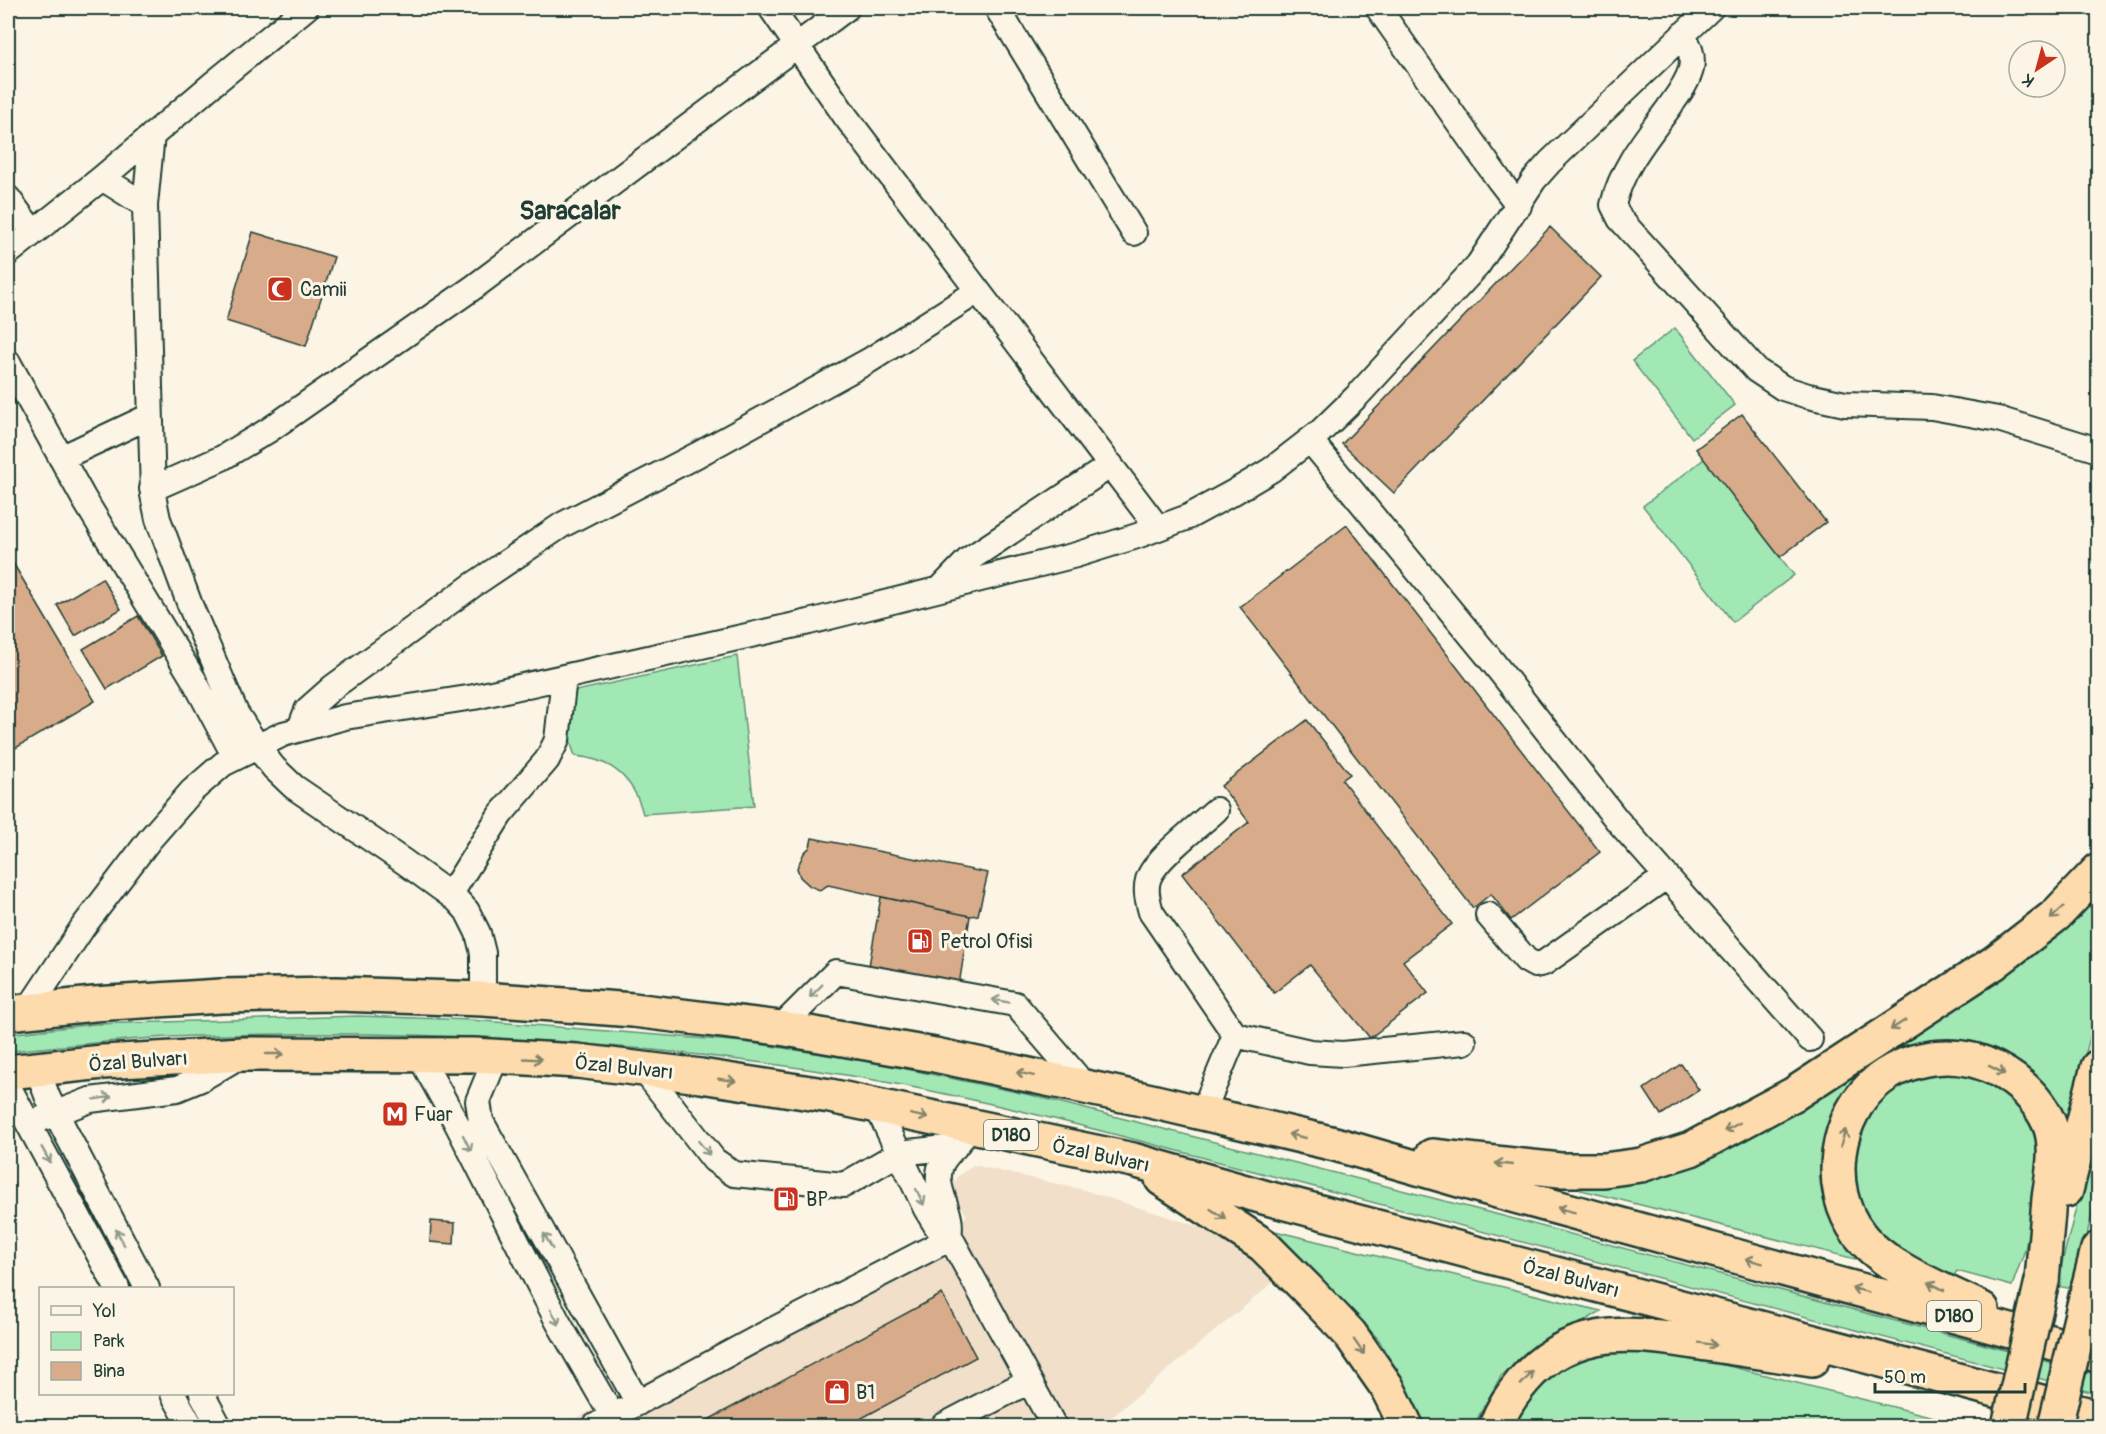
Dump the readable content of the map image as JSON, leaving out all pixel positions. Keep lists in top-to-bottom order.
{
  "streets": {
    "highway": ["Özal Bulvarı", "D180"]
  },
  "districts": ["Saracalar"],
  "places": {
    "mosque": ["Camii"],
    "fuel station": ["Petrol Ofisi", "BP"],
    "metro station": ["Fuar"],
    "shop": ["B1"]
  },
  "legend": ["Yol", "Park", "Bina"],
  "scale_bar": "50 m",
  "north": "bottom left"
}
